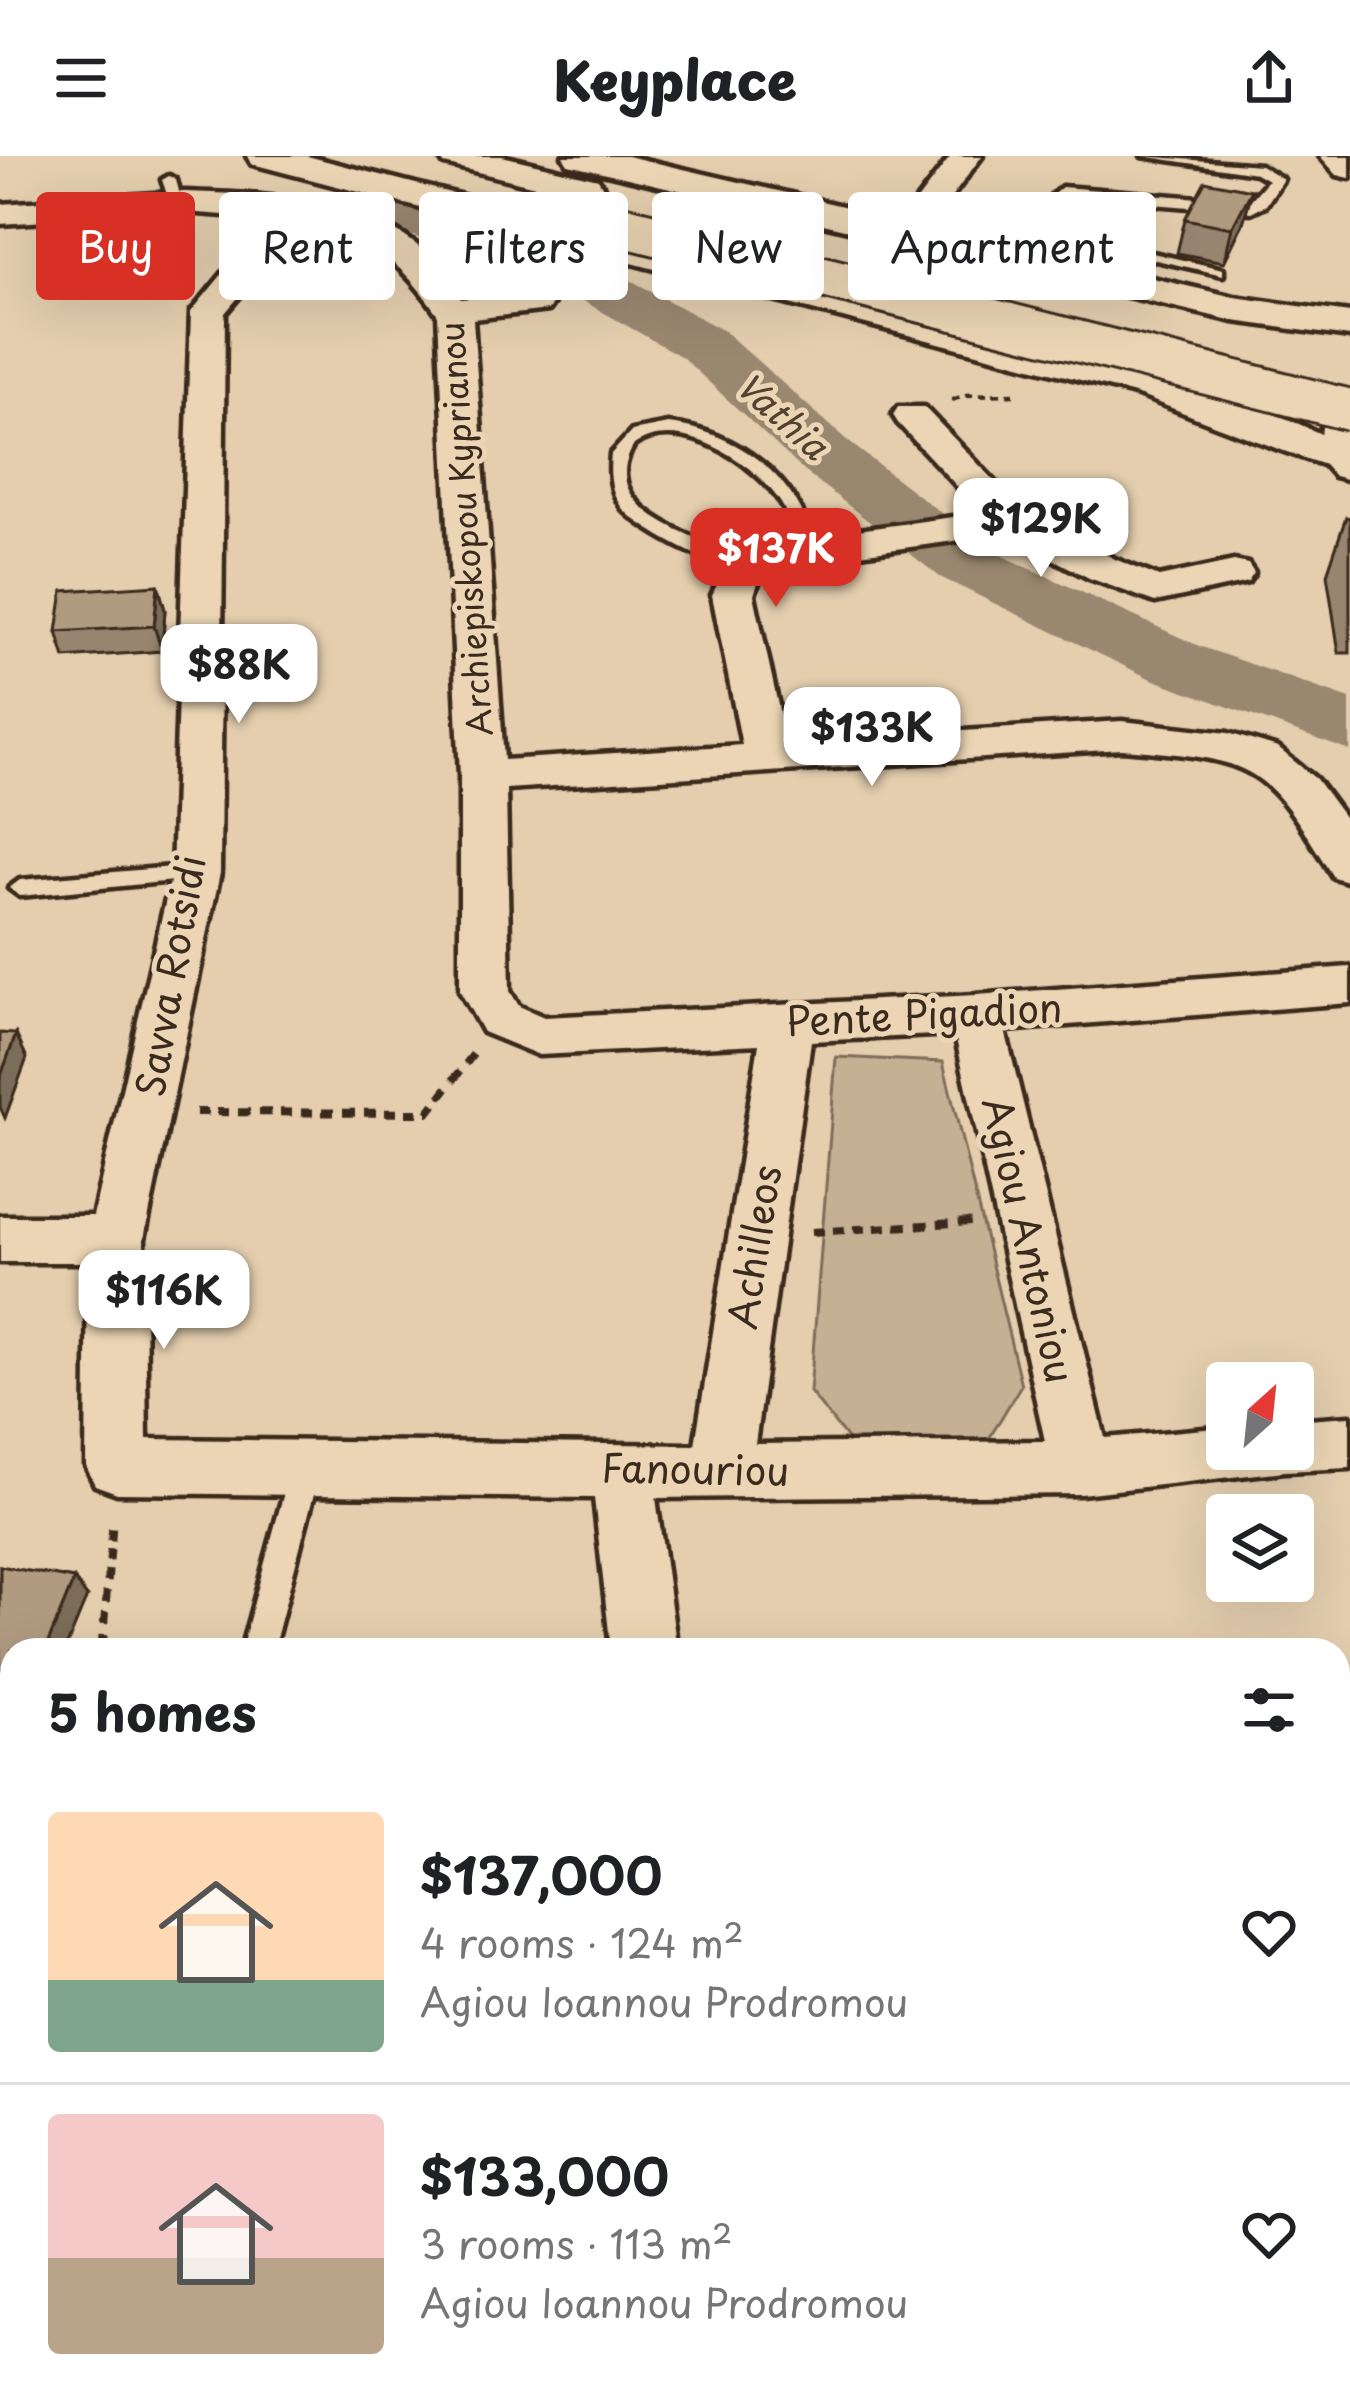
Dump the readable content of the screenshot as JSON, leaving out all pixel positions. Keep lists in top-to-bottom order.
{
  "streets": {
    "street": [
      "Archiepiskopou Kyprianou",
      "Savva Rotsidi",
      "Pente Pigadion",
      "Agiou Antoniou",
      "Achilleos",
      "Fanouriou"
    ]
  },
  "crossings": [
    ["Archiepiskopou Kyprianou", "Pente Pigadion"],
    ["Savva Rotsidi", "Fanouriou"],
    ["Pente Pigadion", "Agiou Antoniou"],
    ["Pente Pigadion", "Achilleos"],
    ["Agiou Antoniou", "Fanouriou"],
    ["Achilleos", "Fanouriou"]
  ],
  "water": ["Vathia"],
  "north": "top right",
  "page": {
    "header": "Keyplace",
    "chip": [
      "Buy",
      "Rent",
      "Filters",
      "New",
      "Apartment"
    ],
    "price": [
      "$129K",
      "$137K",
      "$88K",
      "$133K",
      "$116K"
    ],
    "heading": "5 homes",
    "list": [
      {
        "name": "$137,000",
        "note": "4 rooms · 124 m² · Agiou Ioannou Prodromou"
      },
      {
        "name": "$133,000",
        "note": "3 rooms · 113 m² · Agiou Ioannou Prodromou"
      }
    ]
  }
}
